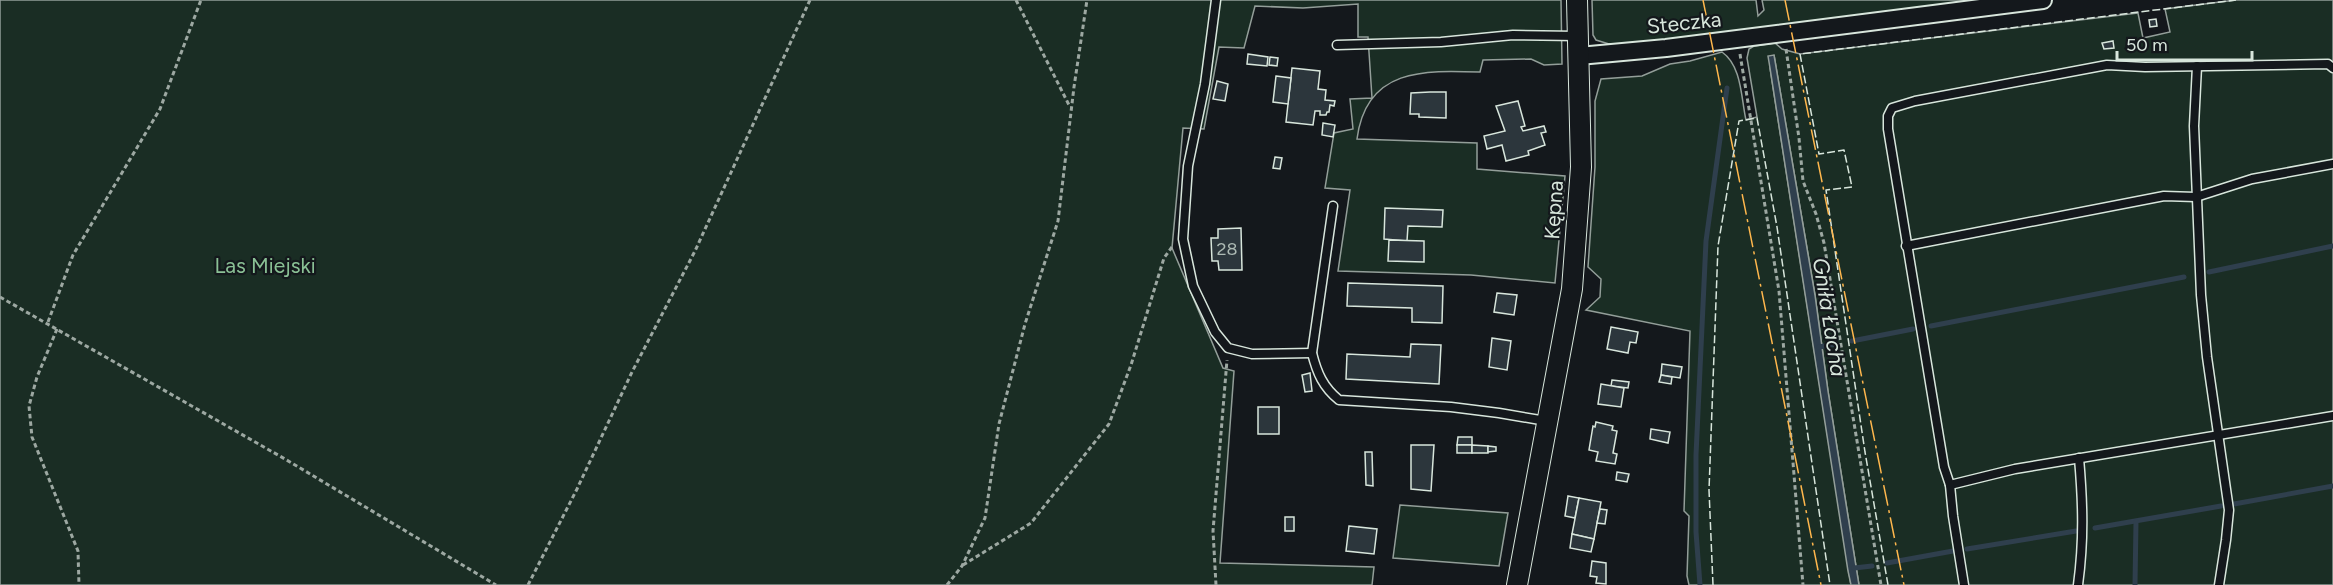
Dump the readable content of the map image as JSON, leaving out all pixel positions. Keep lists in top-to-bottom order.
{
  "streets": {
    "street": ["Steczka", "Kępna"]
  },
  "crossings": [
    ["Steczka", "Kępna"]
  ],
  "water": ["Gniła Łacha"],
  "parks": ["Las Miejski"],
  "house_numbers": ["28"],
  "scale_bar": "50 m"
}
